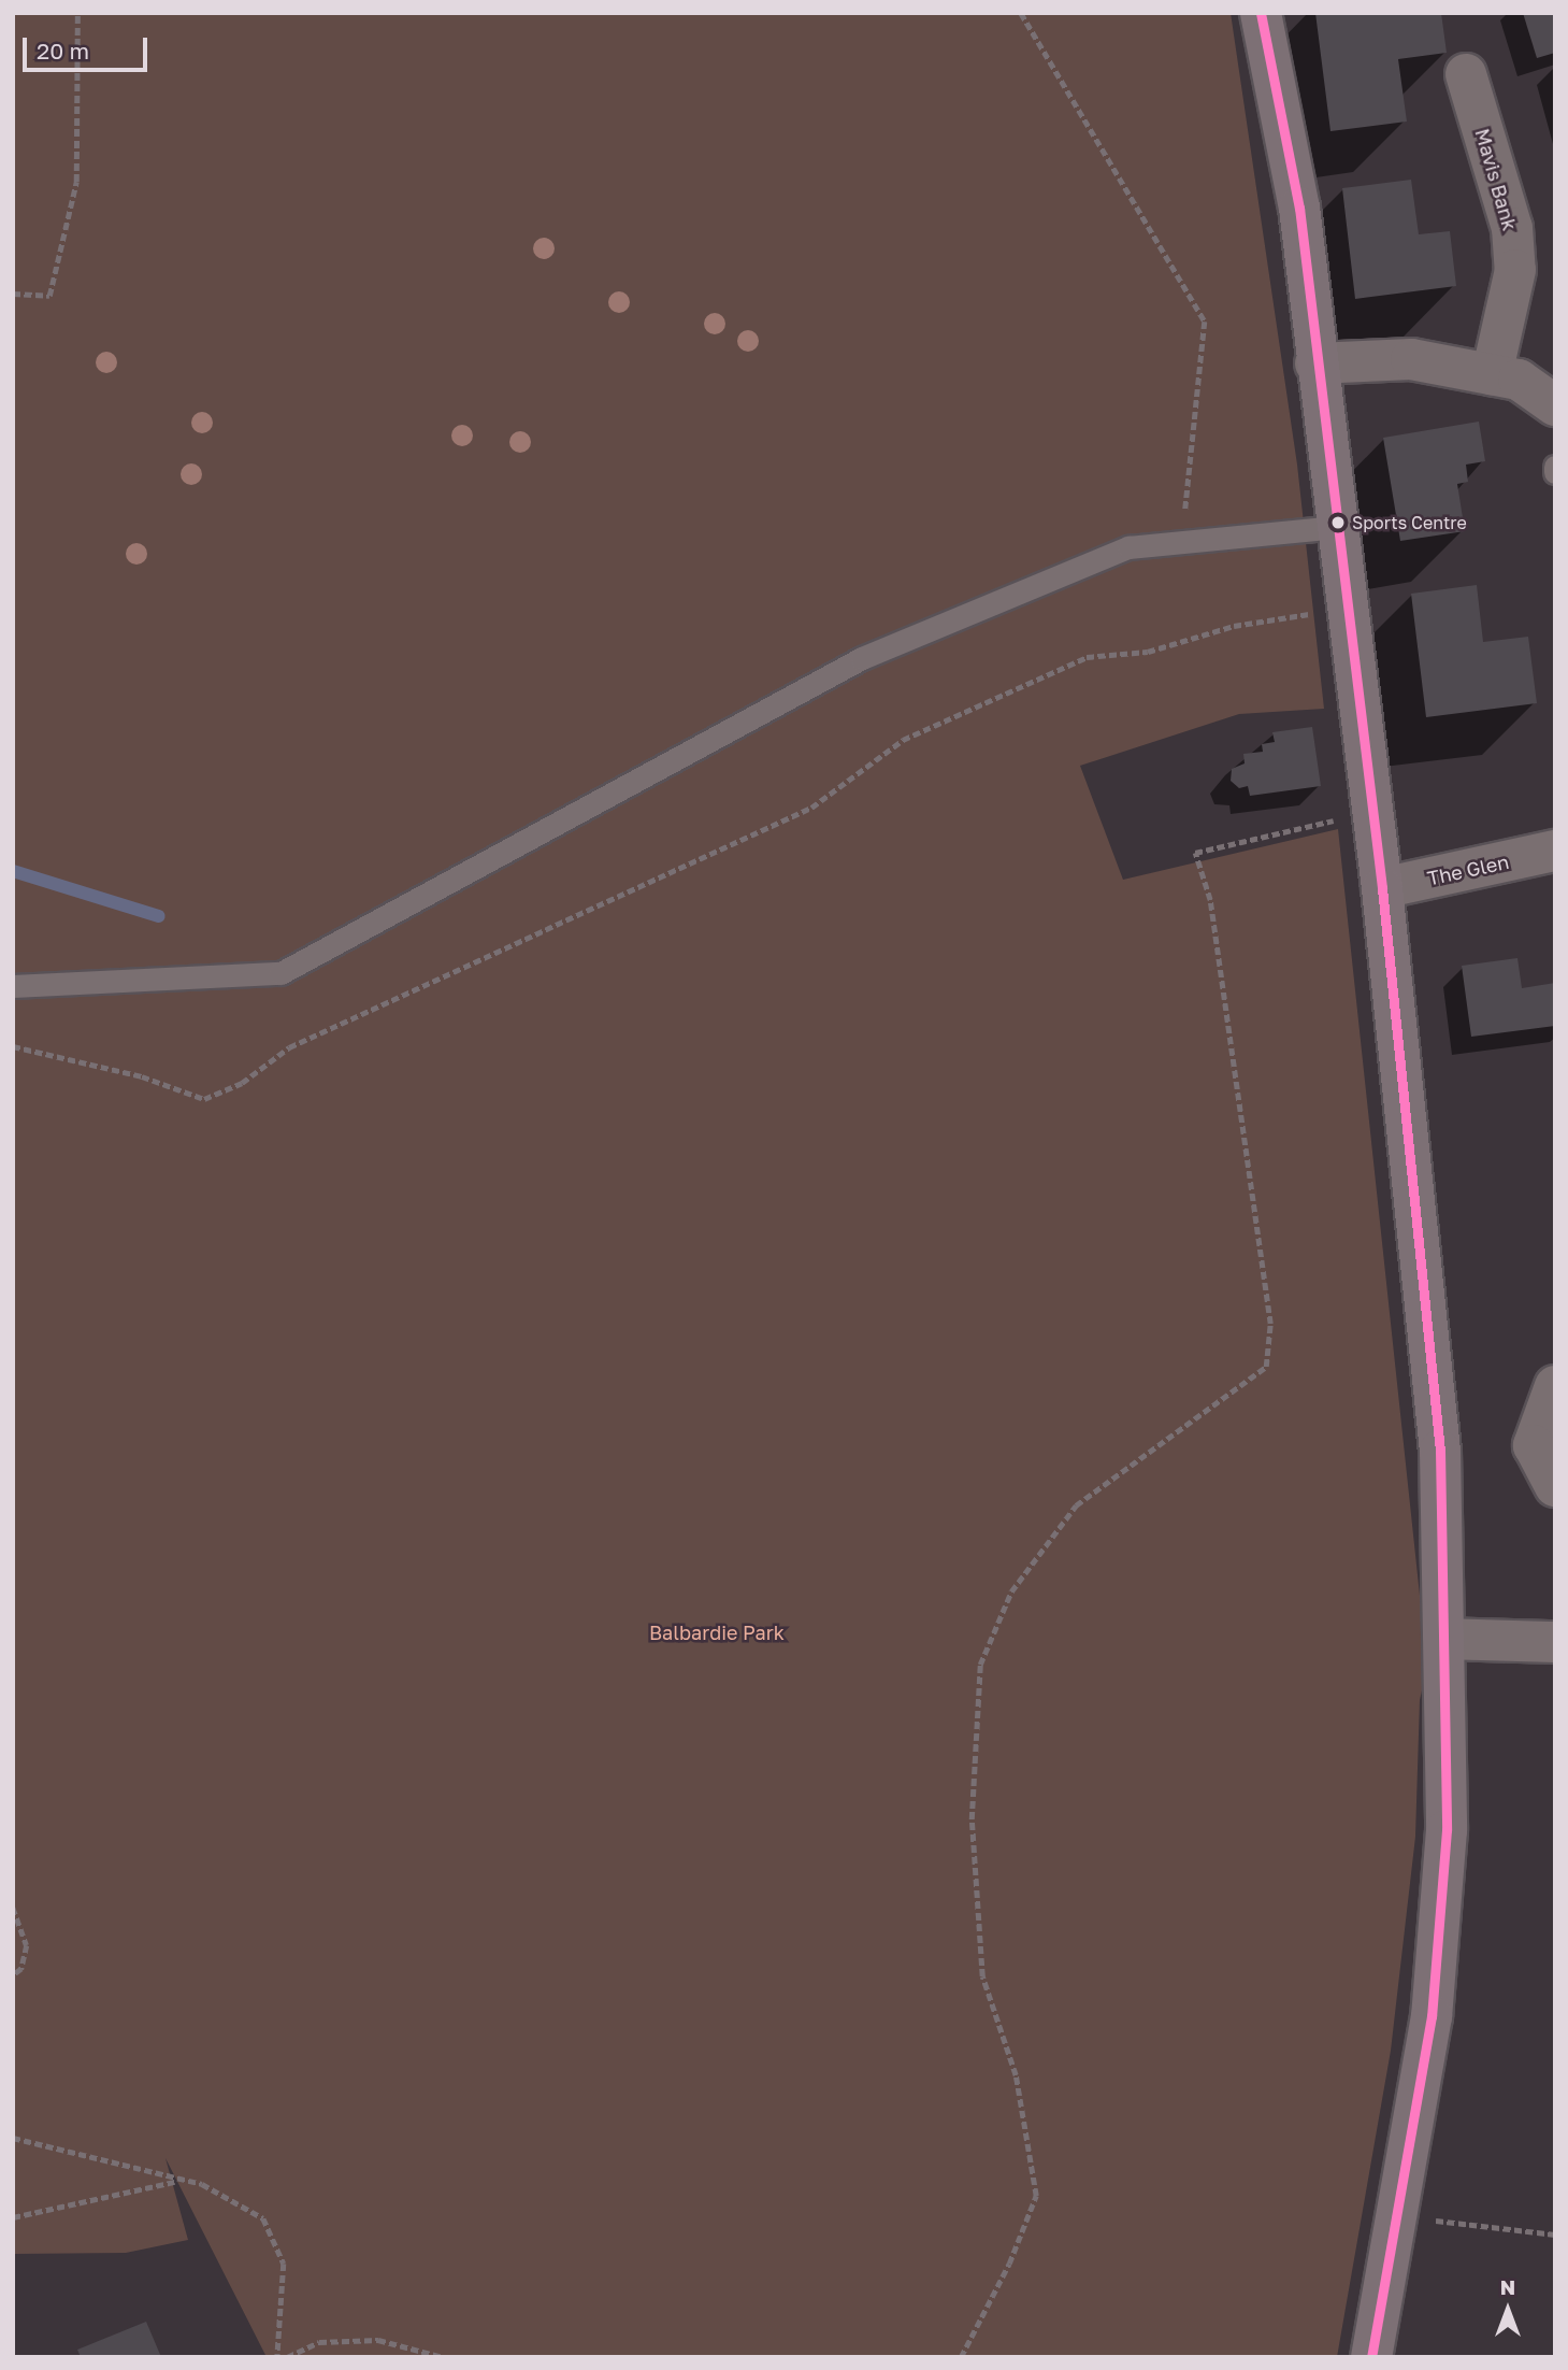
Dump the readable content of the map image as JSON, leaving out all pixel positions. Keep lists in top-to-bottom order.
{
  "streets": {
    "street": ["Mavis Bank", "The Glen"]
  },
  "parks": ["Balbardie Park"],
  "places": ["Sports Centre"],
  "scale_bar": "20 m",
  "north": "top"
}
